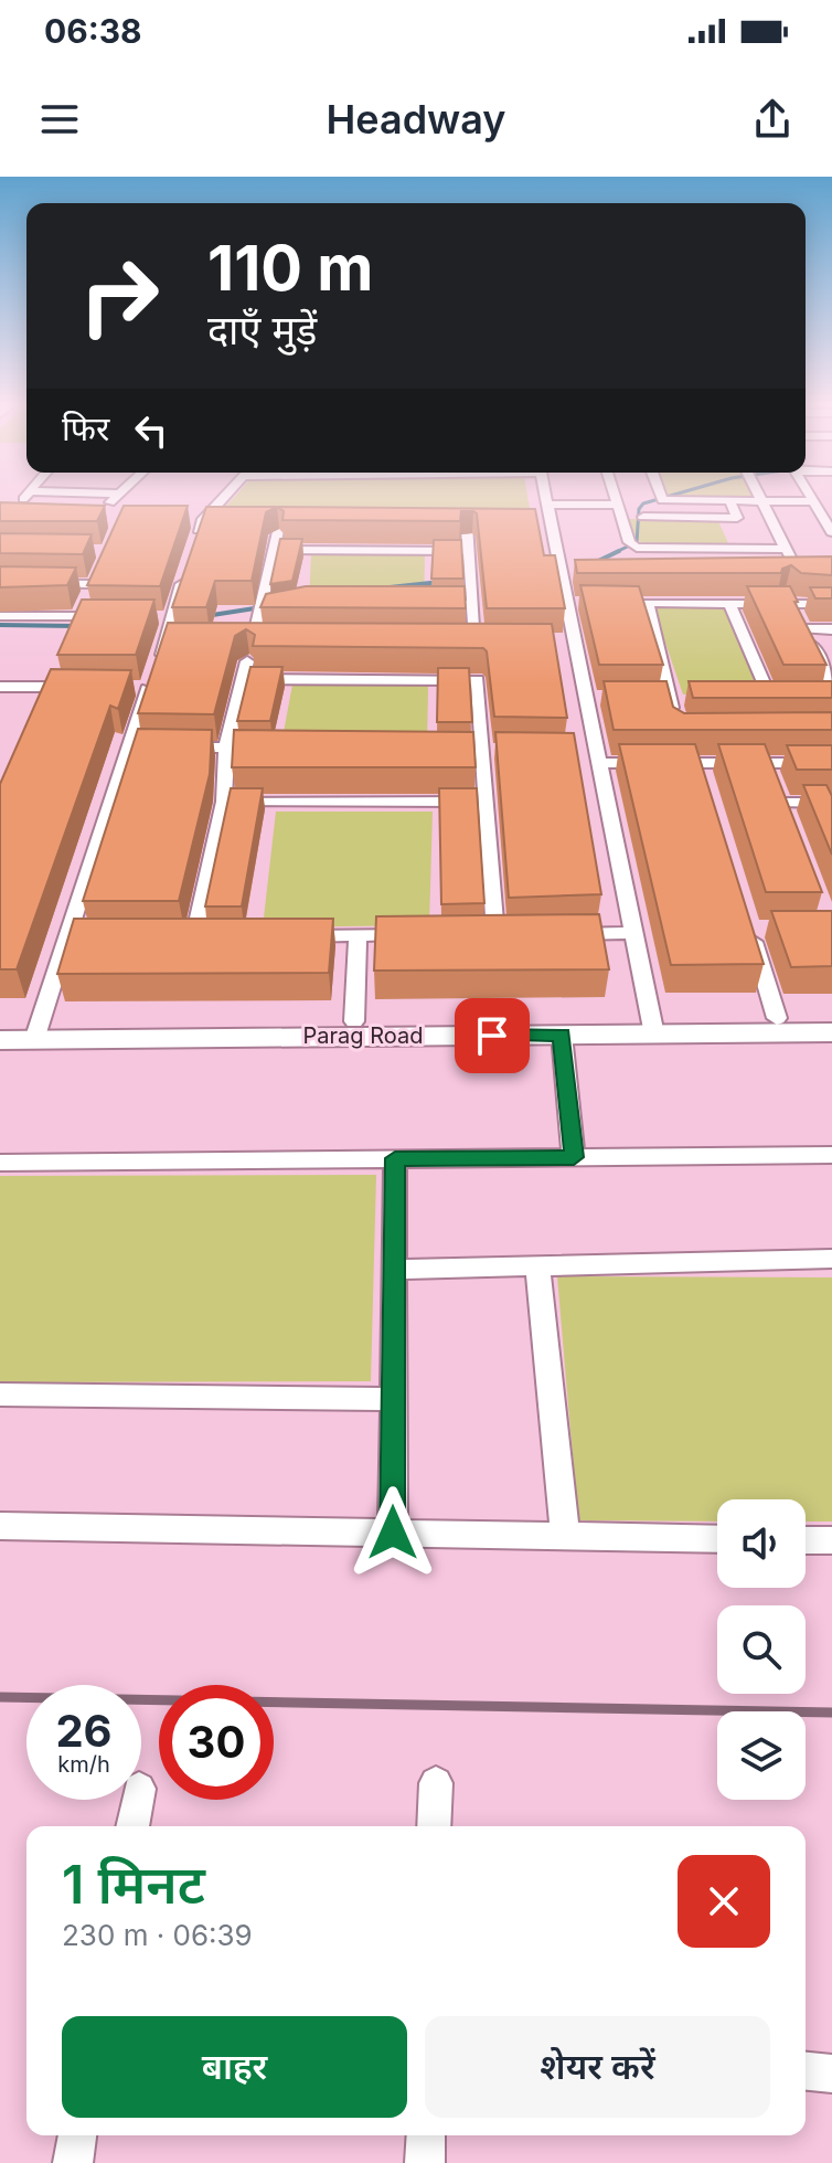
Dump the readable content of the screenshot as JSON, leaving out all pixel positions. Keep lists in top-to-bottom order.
{
  "streets": {
    "street": ["Parag Road"]
  },
  "page": {
    "status": "06:38",
    "header": "Headway",
    "turn": ["110 m", "दाएँ मुड़ें"],
    "then": "फिर",
    "speed": "26 km/h",
    "limit": "30",
    "heading": ["1 मिनट", "230 m · 06:39"],
    "buttons": ["बाहर", "शेयर करें"]
  }
}
